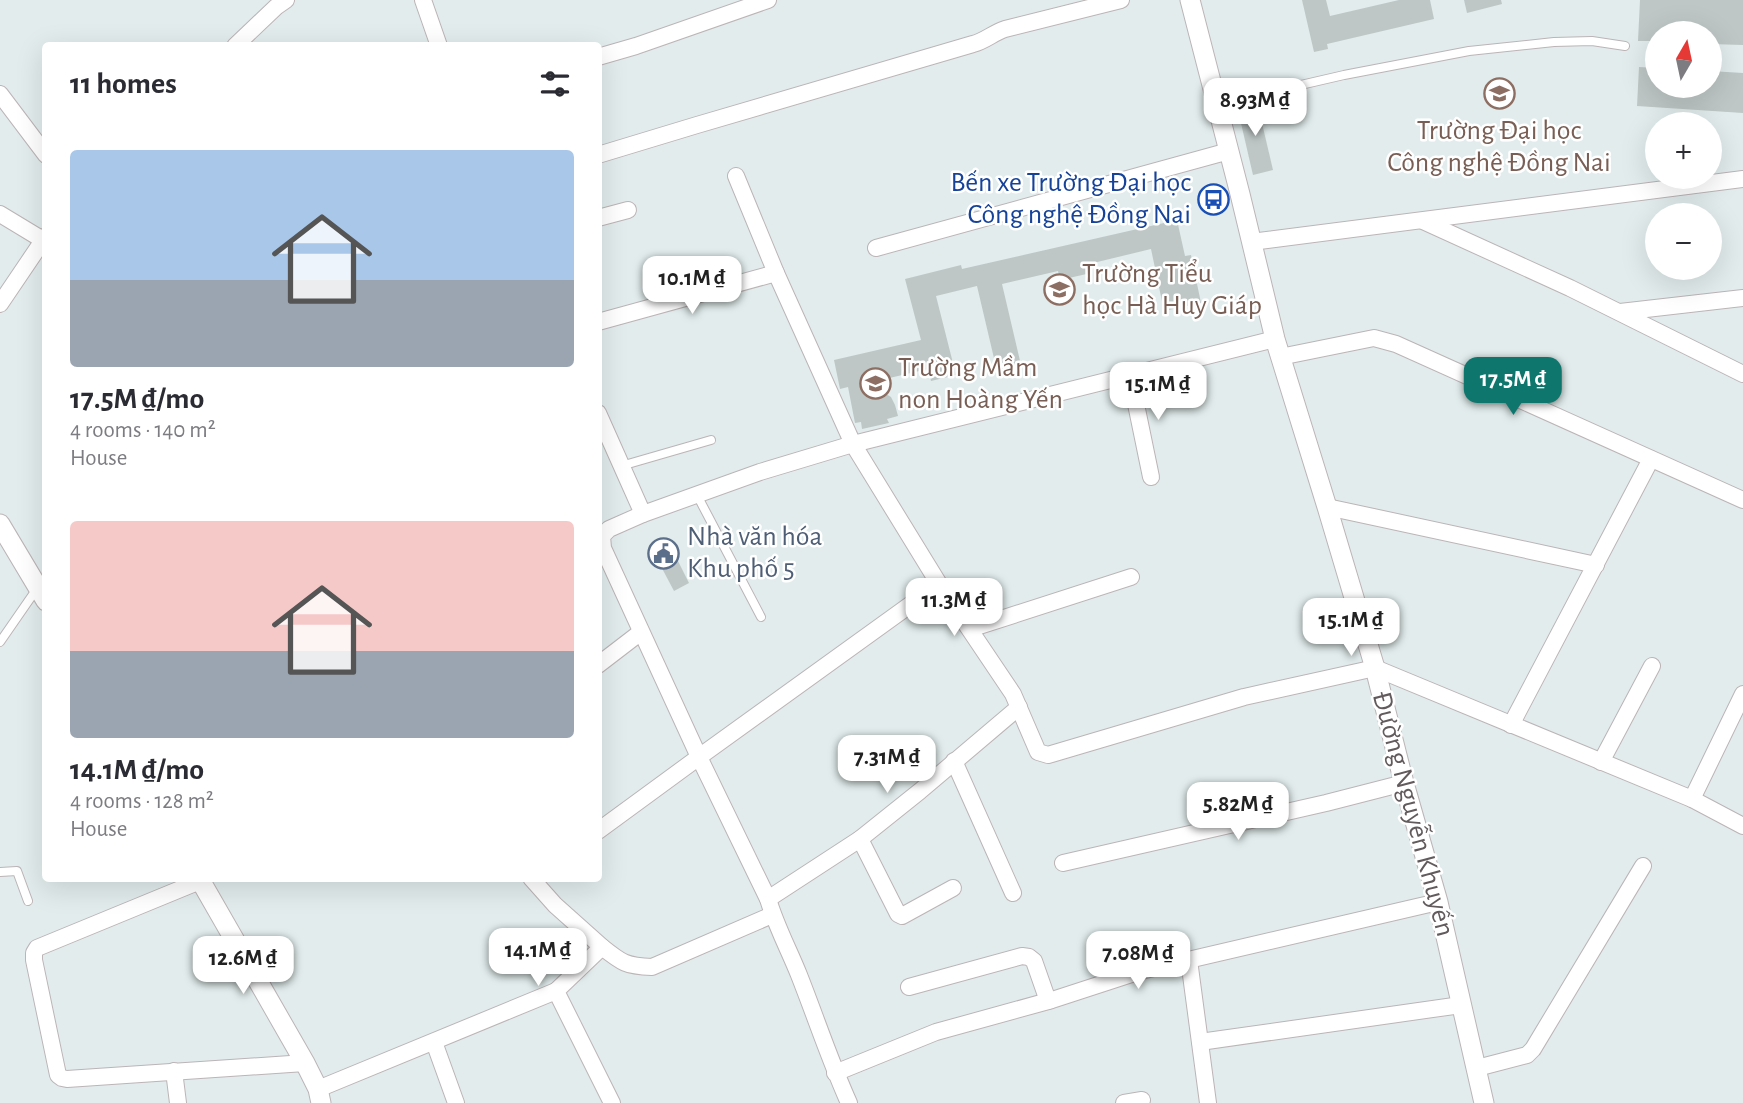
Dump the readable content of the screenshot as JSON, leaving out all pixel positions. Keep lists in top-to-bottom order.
{
  "streets": {
    "street": ["Đường Nguyễn Khuyến"]
  },
  "places": {
    "school or university": ["Trường Đại học Công nghệ Đồng Nai", "Trường Tiểu học Hà Huy Giáp", "Trường Mầm non Hoàng Yến"],
    "bus stop": ["Bến xe Trường Đại học Công nghệ Đồng Nai"],
    "public building": ["Nhà văn hóa Khu phố 5"]
  },
  "north": "top",
  "page": {
    "map_buttons": ["+", "−"],
    "heading": "11 homes",
    "price": [
      "8.93M ₫",
      "10.1M ₫",
      "17.5M ₫",
      "15.1M ₫",
      "11.3M ₫",
      "15.1M ₫",
      "7.31M ₫",
      "5.82M ₫",
      "14.1M ₫",
      "7.08M ₫",
      "12.6M ₫"
    ],
    "list": [
      {
        "name": "17.5M ₫/mo",
        "note": "4 rooms · 140 m² · House"
      },
      {
        "name": "14.1M ₫/mo",
        "note": "4 rooms · 128 m² · House"
      }
    ]
  }
}
